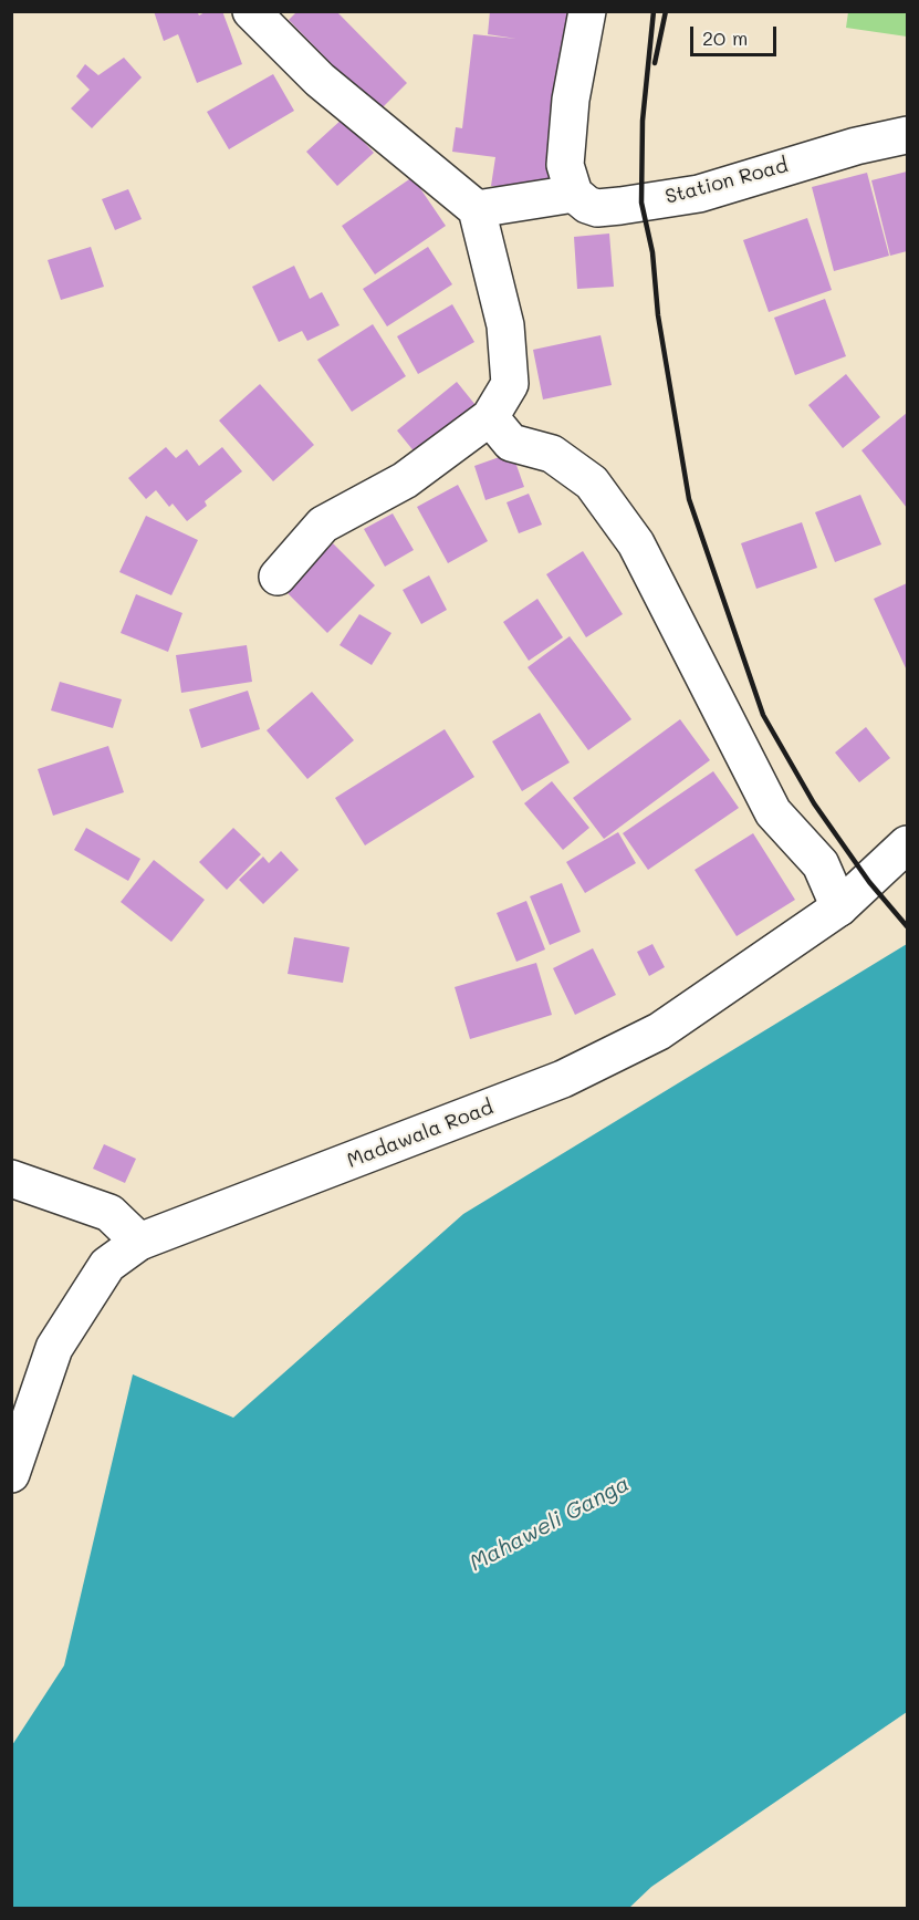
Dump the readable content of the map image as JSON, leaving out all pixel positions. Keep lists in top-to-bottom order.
{
  "streets": {
    "main road": ["Station Road", "Madawala Road"]
  },
  "water": ["Mahaweli Ganga"],
  "scale_bar": "20 m"
}
